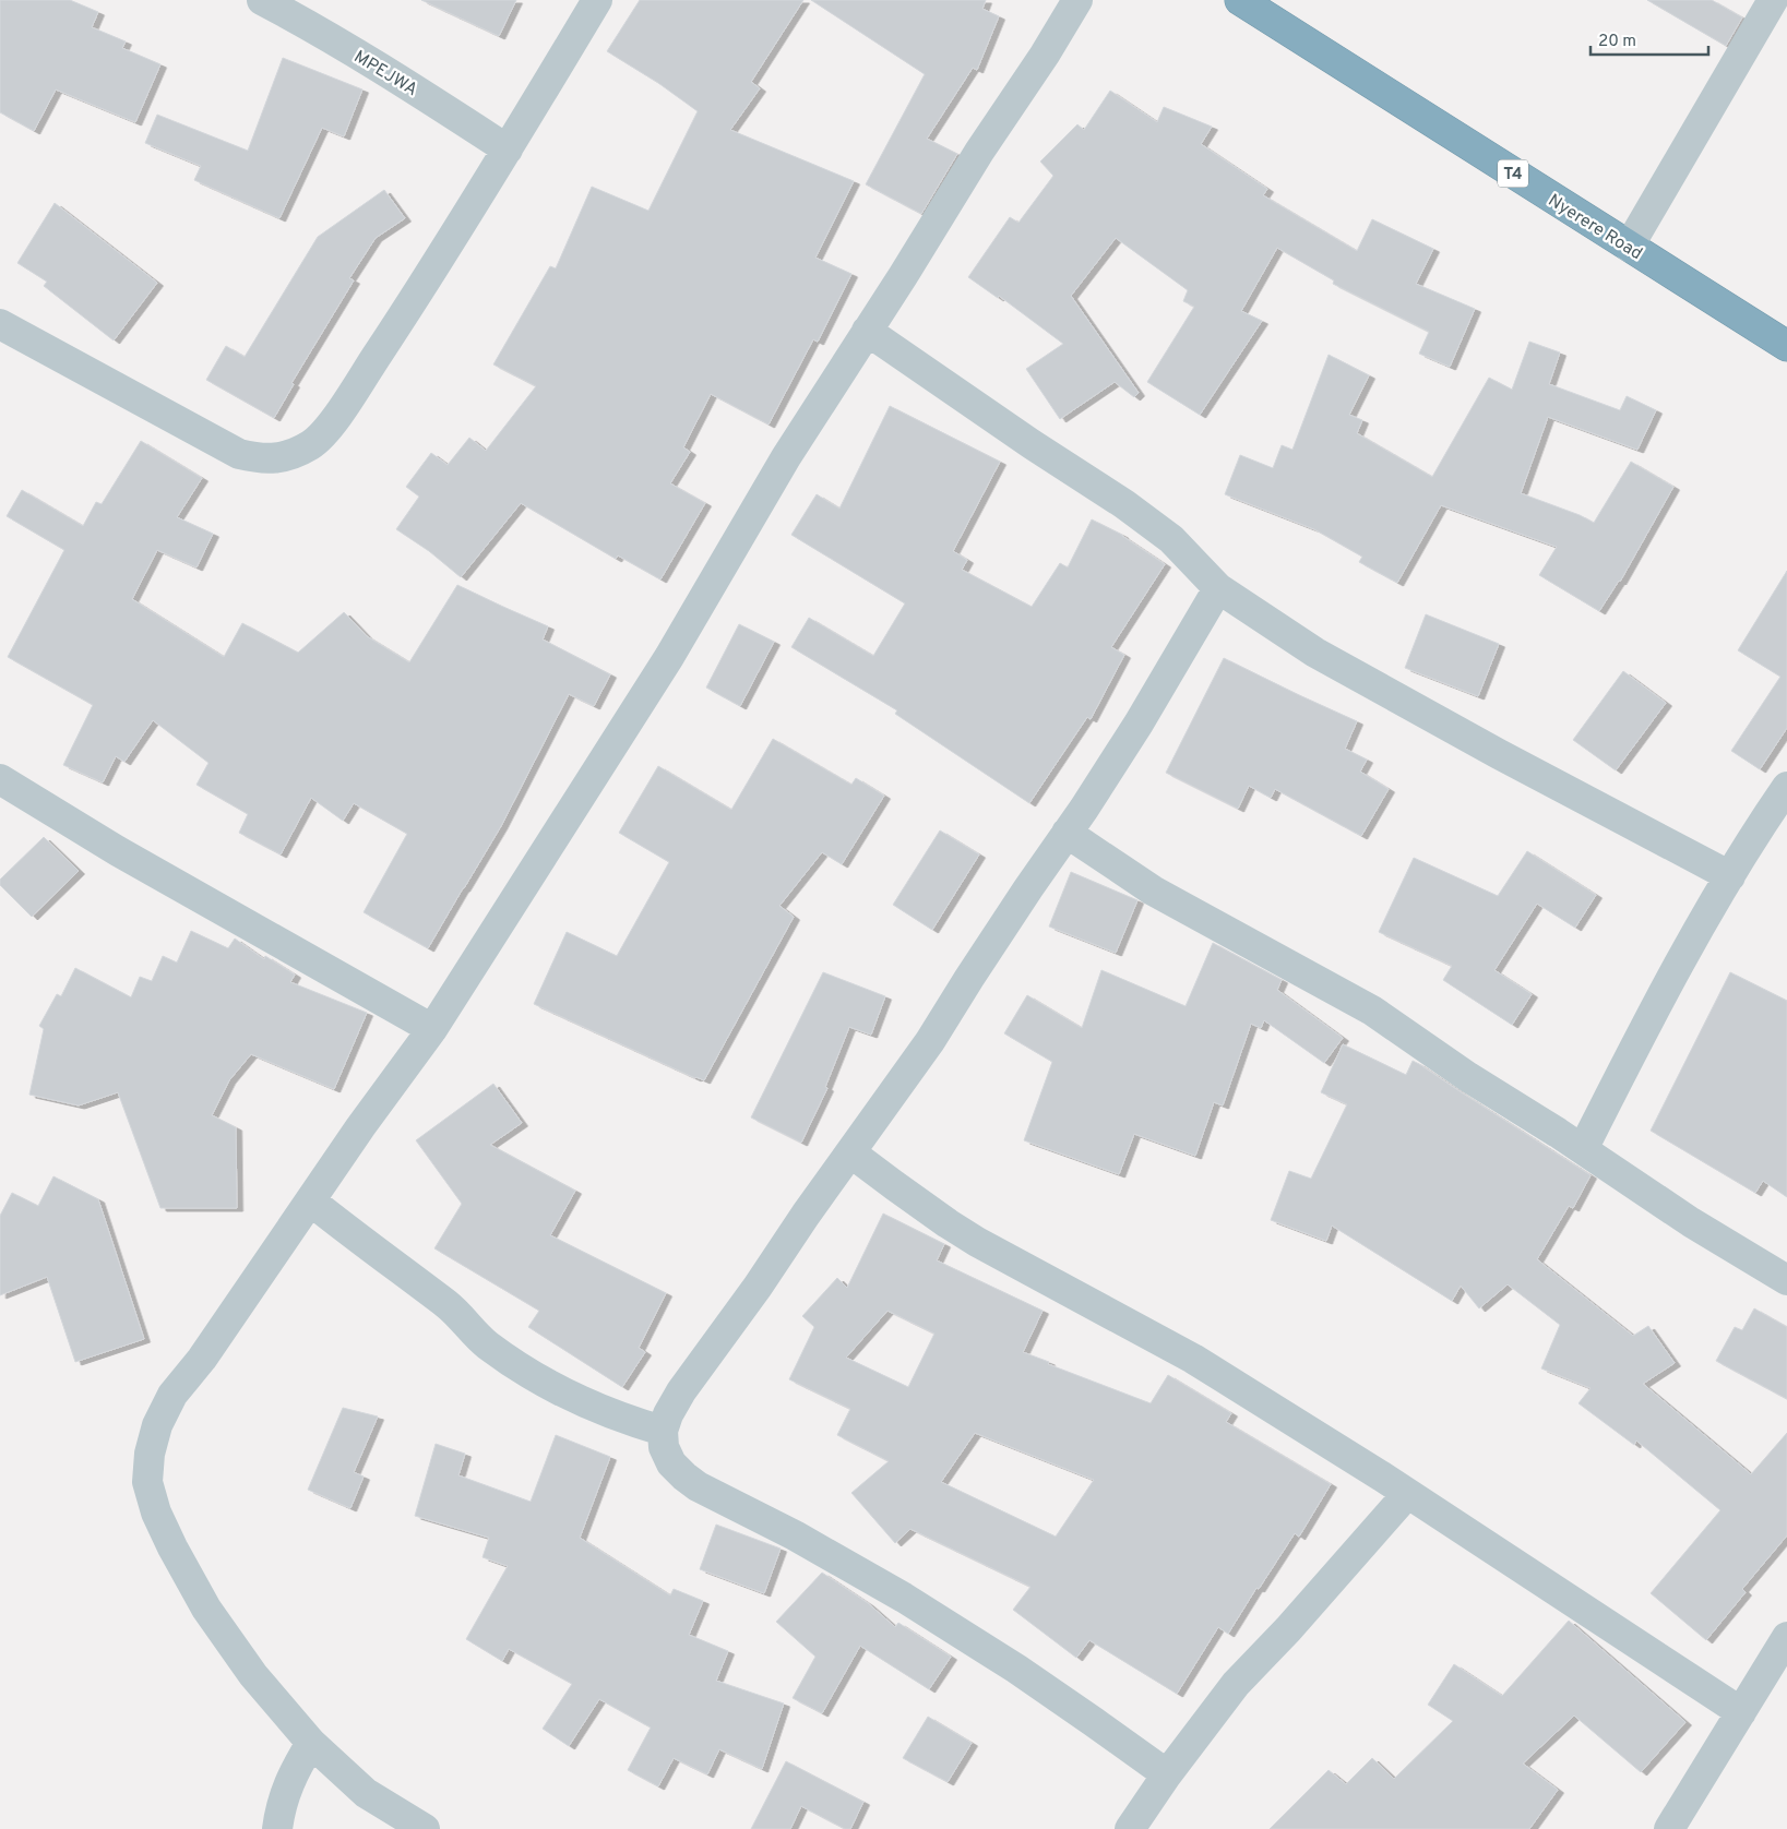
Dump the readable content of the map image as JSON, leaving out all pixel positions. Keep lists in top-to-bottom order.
{
  "streets": {
    "highway": ["T4", "Nyerere Road"],
    "street": ["MPEJWA"]
  },
  "scale_bar": "20 m"
}
